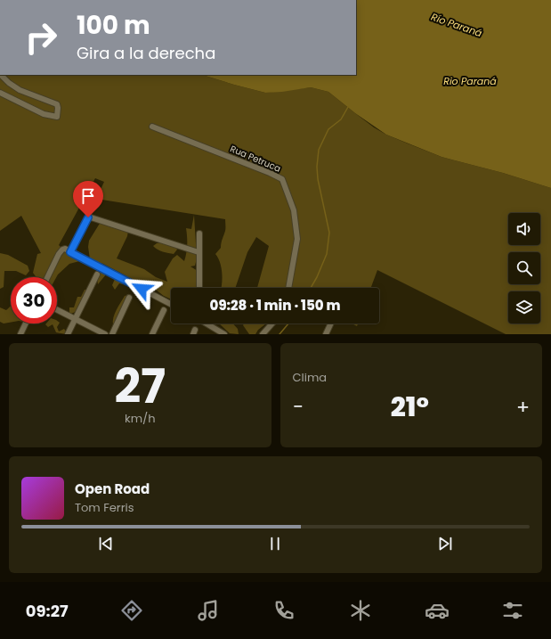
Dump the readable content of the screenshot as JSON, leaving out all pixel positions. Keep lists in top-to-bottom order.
{
  "streets": {
    "street": ["Rua Petruca"]
  },
  "water": ["Río Paraná", "Rio Paraná"],
  "page": {
    "turn": ["100 m", "Gira a la derecha"],
    "limit": "30",
    "trip": "09:28 · 1 min · 150 m",
    "tile": [
      ["27", "km/h"],
      "Clima"
    ],
    "heat": ["−", "21°", "+"],
    "song": ["Open Road", "Tom Ferris"],
    "tabs": "09:27"
  }
}
